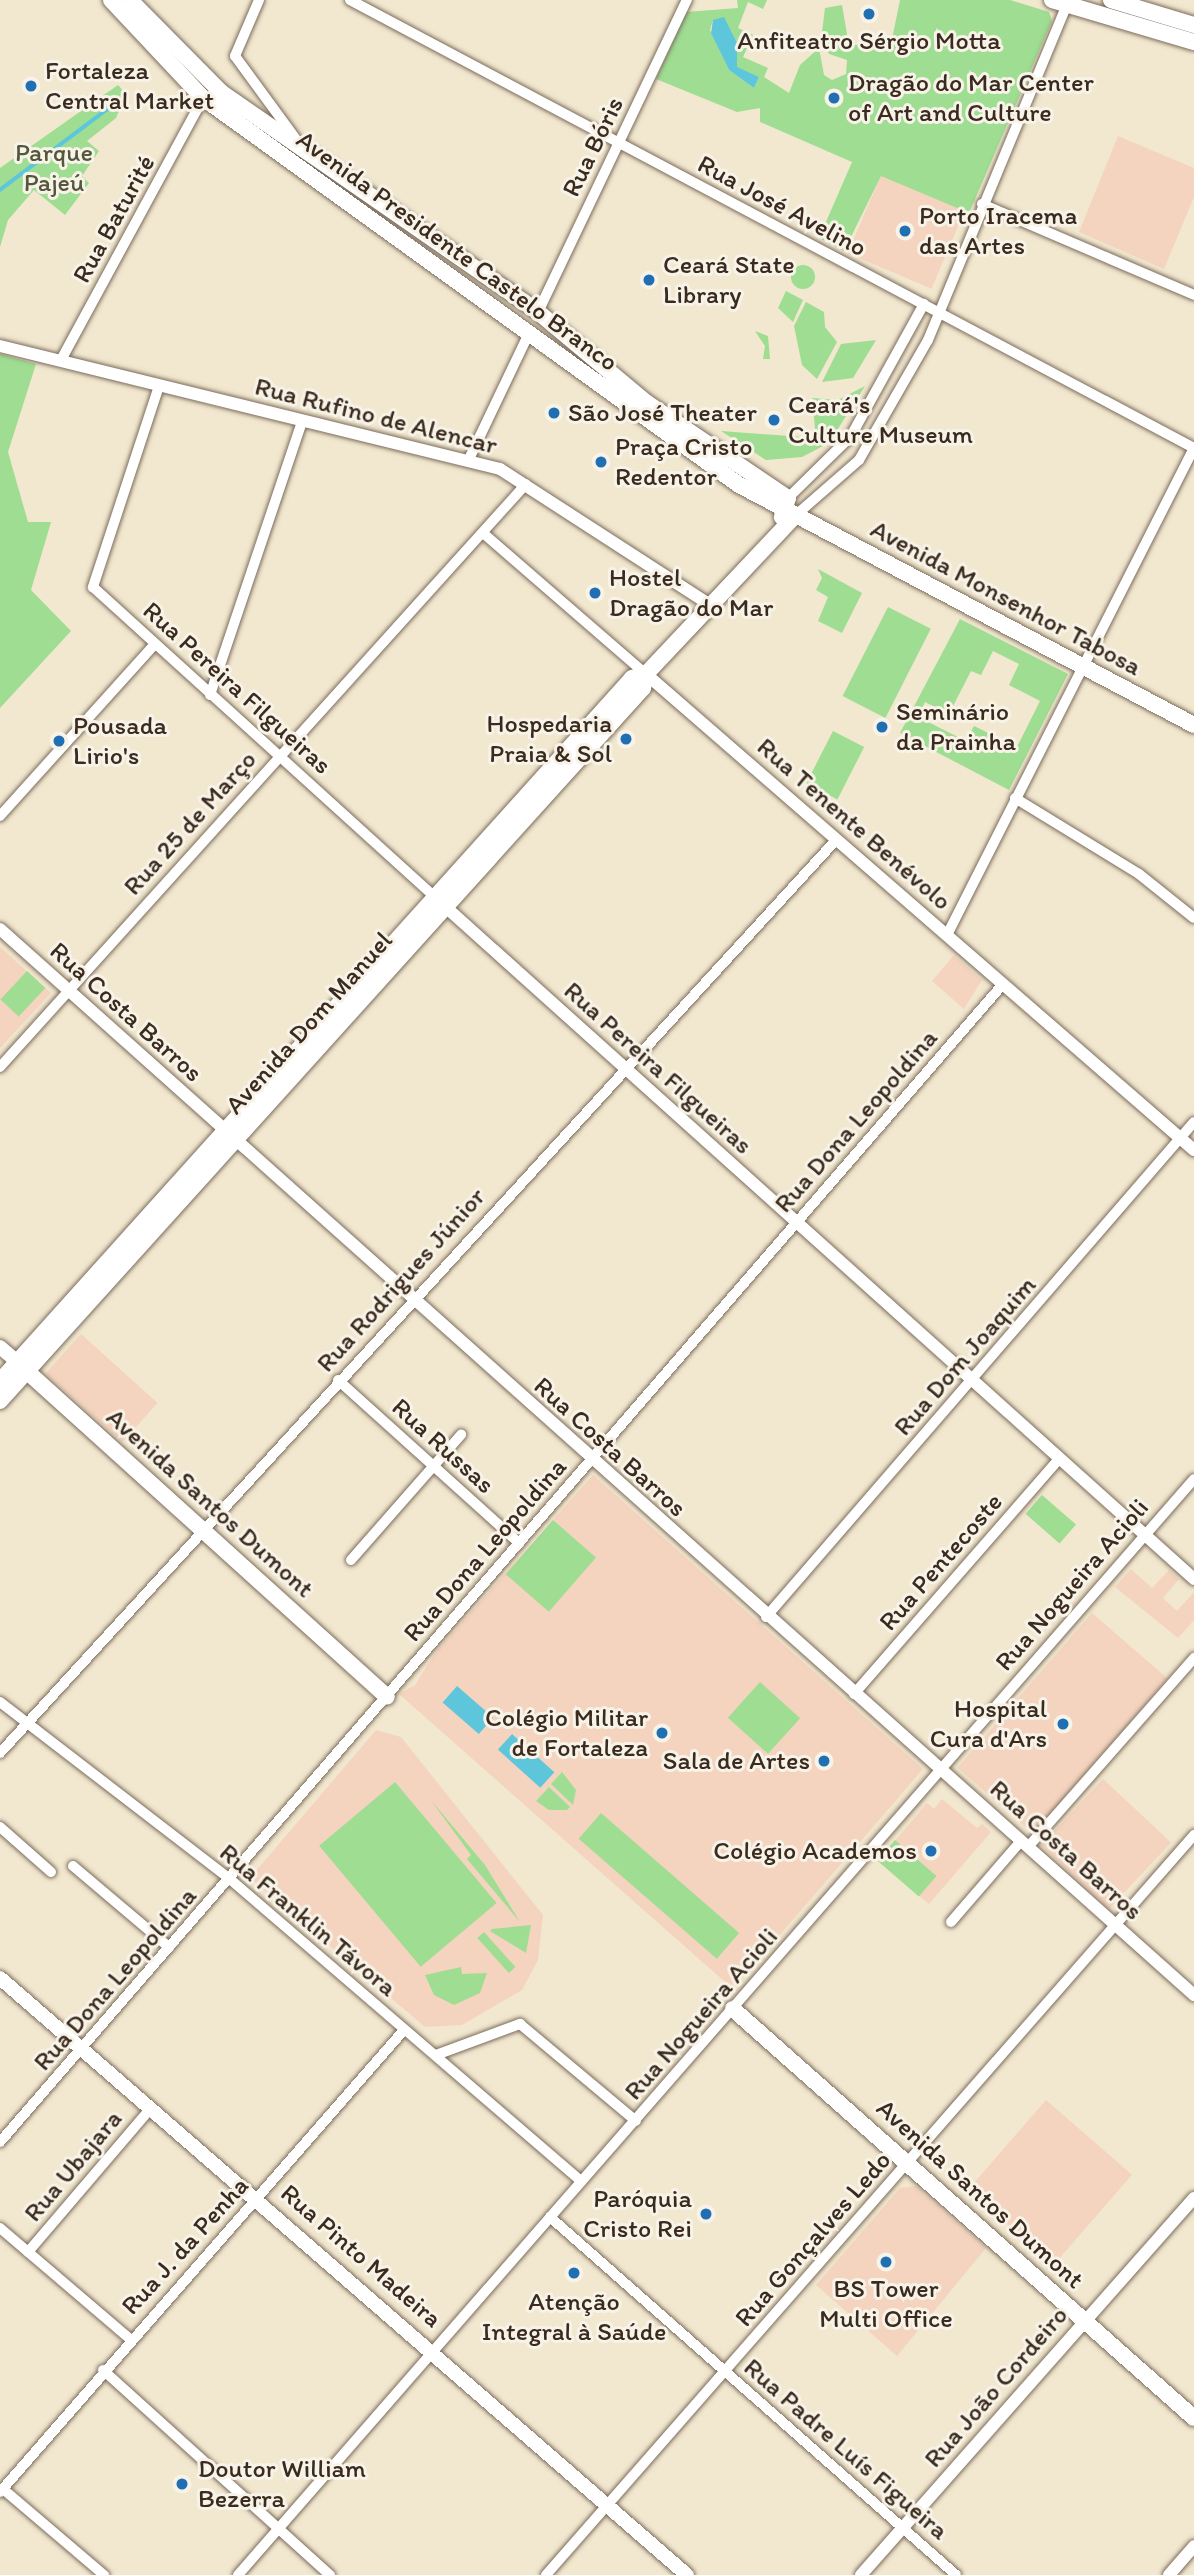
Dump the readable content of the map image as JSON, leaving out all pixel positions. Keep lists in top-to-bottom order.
{
  "streets": {
    "main road": [
      "Avenida Presidente Castelo Branco",
      "Avenida Monsenhor Tabosa",
      "Avenida Dom Manuel",
      "Avenida Santos Dumont",
      "Rua Pinto Madeira"
    ],
    "street": [
      "Rua Bóris",
      "Rua José Avelino",
      "Rua Baturité",
      "Rua Rufino de Alencar",
      "Rua Pereira Filgueiras",
      "Rua 25 de Março",
      "Rua Tenente Benévolo",
      "Rua Costa Barros",
      "Rua Dona Leopoldina",
      "Rua Rodrigues Júnior",
      "Rua Dom Joaquim",
      "Rua Russas",
      "Rua Pentecoste",
      "Rua Nogueira Acioli",
      "Rua Franklin Távora",
      "Rua Ubajara",
      "Rua Gonçalves Ledo",
      "Rua J. da Penha",
      "Rua João Cordeiro",
      "Rua Padre Luís Figueira"
    ]
  },
  "crossings": [
    ["Rua Bóris", "Rua José Avelino"],
    ["Rua Bóris", "Avenida Presidente Castelo Branco"],
    ["Rua Baturité", "Avenida Presidente Castelo Branco"],
    ["Rua Baturité", "Rua Rufino de Alencar"],
    ["Avenida Presidente Castelo Branco", "Avenida Monsenhor Tabosa"],
    ["Avenida Presidente Castelo Branco", "Avenida Dom Manuel"],
    ["Rua Rufino de Alencar", "Rua Pereira Filgueiras"],
    ["Rua Rufino de Alencar", "Rua 25 de Março"],
    ["Rua Rufino de Alencar", "Avenida Dom Manuel"],
    ["Avenida Monsenhor Tabosa", "Avenida Dom Manuel"],
    ["Rua Pereira Filgueiras", "Rua 25 de Março"],
    ["Rua Pereira Filgueiras", "Avenida Dom Manuel"],
    ["Rua Pereira Filgueiras", "Rua Dona Leopoldina"],
    ["Rua Pereira Filgueiras", "Rua Rodrigues Júnior"],
    ["Rua Pereira Filgueiras", "Rua Dom Joaquim"],
    ["Rua Pereira Filgueiras", "Rua Pentecoste"],
    ["Rua Pereira Filgueiras", "Rua Nogueira Acioli"],
    ["Rua 25 de Março", "Rua Tenente Benévolo"],
    ["Rua 25 de Março", "Rua Costa Barros"],
    ["Rua Tenente Benévolo", "Avenida Dom Manuel"],
    ["Rua Tenente Benévolo", "Rua Dona Leopoldina"],
    ["Rua Tenente Benévolo", "Rua Rodrigues Júnior"],
    ["Rua Tenente Benévolo", "Rua Dom Joaquim"],
    ["Rua Costa Barros", "Avenida Dom Manuel"],
    ["Rua Costa Barros", "Rua Dona Leopoldina"],
    ["Rua Costa Barros", "Rua Rodrigues Júnior"],
    ["Rua Costa Barros", "Rua Dom Joaquim"],
    ["Rua Costa Barros", "Rua Pentecoste"],
    ["Rua Costa Barros", "Rua Nogueira Acioli"],
    ["Rua Costa Barros", "Rua Gonçalves Ledo"],
    ["Avenida Dom Manuel", "Avenida Santos Dumont"],
    ["Rua Dona Leopoldina", "Rua Russas"],
    ["Rua Dona Leopoldina", "Avenida Santos Dumont"],
    ["Rua Dona Leopoldina", "Rua Franklin Távora"],
    ["Rua Dona Leopoldina", "Rua Pinto Madeira"],
    ["Rua Rodrigues Júnior", "Rua Russas"],
    ["Rua Rodrigues Júnior", "Avenida Santos Dumont"],
    ["Rua Rodrigues Júnior", "Rua Franklin Távora"],
    ["Avenida Santos Dumont", "Rua Nogueira Acioli"],
    ["Avenida Santos Dumont", "Rua Gonçalves Ledo"],
    ["Avenida Santos Dumont", "Rua João Cordeiro"],
    ["Rua Nogueira Acioli", "Rua Franklin Távora"],
    ["Rua Nogueira Acioli", "Rua Pinto Madeira"],
    ["Rua Nogueira Acioli", "Rua Padre Luís Figueira"],
    ["Rua Franklin Távora", "Rua J. da Penha"],
    ["Rua Ubajara", "Rua Pinto Madeira"],
    ["Rua Gonçalves Ledo", "Rua Pinto Madeira"],
    ["Rua Gonçalves Ledo", "Rua Padre Luís Figueira"],
    ["Rua J. da Penha", "Rua Pinto Madeira"],
    ["Rua João Cordeiro", "Rua Padre Luís Figueira"]
  ],
  "parks": ["Parque Pajeú"],
  "places": [
    "Anfiteatro Sérgio Motta",
    "Fortaleza Central Market",
    "Dragão do Mar Center of Art and Culture",
    "Porto Iracema das Artes",
    "Ceará State Library",
    "São José Theater",
    "Ceará's Culture Museum",
    "Praça Cristo Redentor",
    "Hostel Dragão do Mar",
    "Seminário da Prainha",
    "Hospedaria Praia & Sol",
    "Pousada Lirio's",
    "Hospital Cura d'Ars",
    "Colégio Militar de Fortaleza",
    "Sala de Artes",
    "Colégio Academos",
    "Paróquia Cristo Rei",
    "BS Tower Multi Office",
    "Atenção Integral à Saúde",
    "Doutor William Bezerra"
  ]
}
